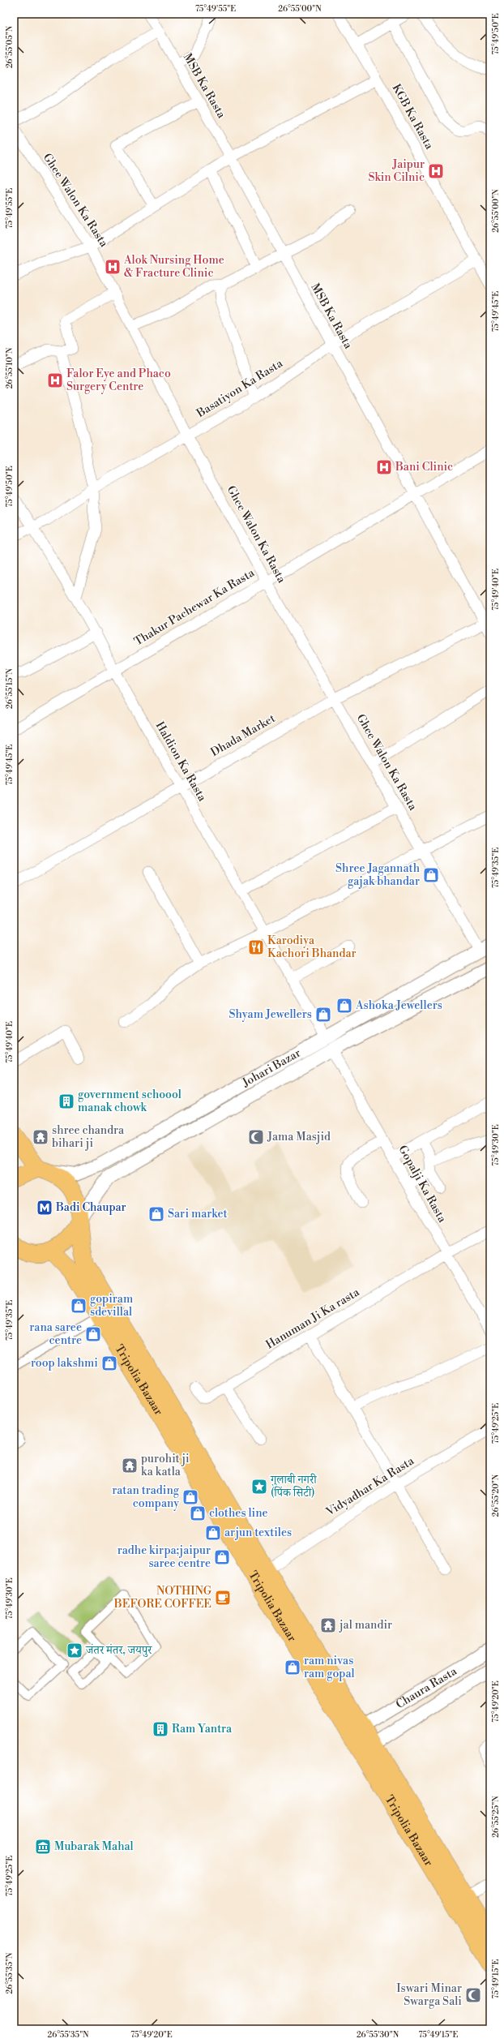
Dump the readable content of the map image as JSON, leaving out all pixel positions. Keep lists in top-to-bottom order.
{
  "streets": {
    "main road": ["Tripolia Bazaar"],
    "street": [
      "MSB Ka Rasta",
      "KGB Ka Rasta",
      "Ghee Walon Ka Rasta",
      "Basatiyon Ka Rasta",
      "Thakur Pachewar Ka Rasta",
      "Dhada Market",
      "Haldion Ka Rasta",
      "Johari Bazar",
      "Gopalji Ka Rasta",
      "Hanuman Ji Ka rasta",
      "Vidyadhar Ka Rasta",
      "Chaura Rasta"
    ]
  },
  "crossings": [
    ["MSB Ka Rasta", "Basatiyon Ka Rasta"],
    ["MSB Ka Rasta", "Thakur Pachewar Ka Rasta"],
    ["MSB Ka Rasta", "Dhada Market"],
    ["KGB Ka Rasta", "Basatiyon Ka Rasta"],
    ["Ghee Walon Ka Rasta", "Basatiyon Ka Rasta"],
    ["Ghee Walon Ka Rasta", "Thakur Pachewar Ka Rasta"],
    ["Ghee Walon Ka Rasta", "Dhada Market"],
    ["Ghee Walon Ka Rasta", "Johari Bazar"],
    ["Basatiyon Ka Rasta", "Haldion Ka Rasta"],
    ["Thakur Pachewar Ka Rasta", "Haldion Ka Rasta"],
    ["Dhada Market", "Haldion Ka Rasta"],
    ["Haldion Ka Rasta", "Johari Bazar"],
    ["Johari Bazar", "Gopalji Ka Rasta"],
    ["Johari Bazar", "Tripolia Bazaar"],
    ["Gopalji Ka Rasta", "Hanuman Ji Ka rasta"],
    ["Tripolia Bazaar", "Vidyadhar Ka Rasta"],
    ["Tripolia Bazaar", "Chaura Rasta"]
  ],
  "places": {
    "hospital": [
      "Jaipur Skin Cilnic",
      "Alok Nursing Home & Fracture Clinic",
      "Falor Eye and Phaco Surgery Centre",
      "Bani Clinic"
    ],
    "shop": [
      "Shree Jagannath gajak bhandar",
      "Ashoka Jewellers",
      "Shyam Jewellers",
      "Sari market",
      "gopiram sdevillal",
      "rana saree centre",
      "roop lakshmi",
      "ratan trading company",
      "clothes line",
      "arjun textiles",
      "radhe kirpa;jaipur saree centre",
      "ram nivas ram gopal"
    ],
    "restaurant": ["Karodiya Kachori Bhandar"],
    "building": ["government schoool manak chowk", "Ram Yantra"],
    "temple": ["shree chandra bihari ji", "purohit ji ka katla", "jal mandir"],
    "mosque": ["Jama Masjid", "Iswari Minar Swarga Sali"],
    "metro station": ["Badi Chaupar"],
    "place": ["गुलाबी नगरी (पिंक सिटी)", "जंतर मंतर, जयपुर"],
    "cafe": ["NOTHING BEFORE COFFEE"],
    "museum": ["Mubarak Mahal"]
  },
  "coordinates": [
    "75°49'55\"E",
    "26°55'00\"N",
    "75°49'50\"E",
    "26°55'05\"N",
    "75°49'45\"E",
    "26°55'10\"N",
    "75°49'40\"E",
    "26°55'15\"N",
    "75°49'35\"E",
    "75°49'30\"E",
    "75°49'25\"E",
    "26°55'20\"N",
    "75°49'20\"E",
    "26°55'25\"N",
    "26°55'35\"N",
    "75°49'15\"E",
    "26°55'30\"N"
  ]
}
